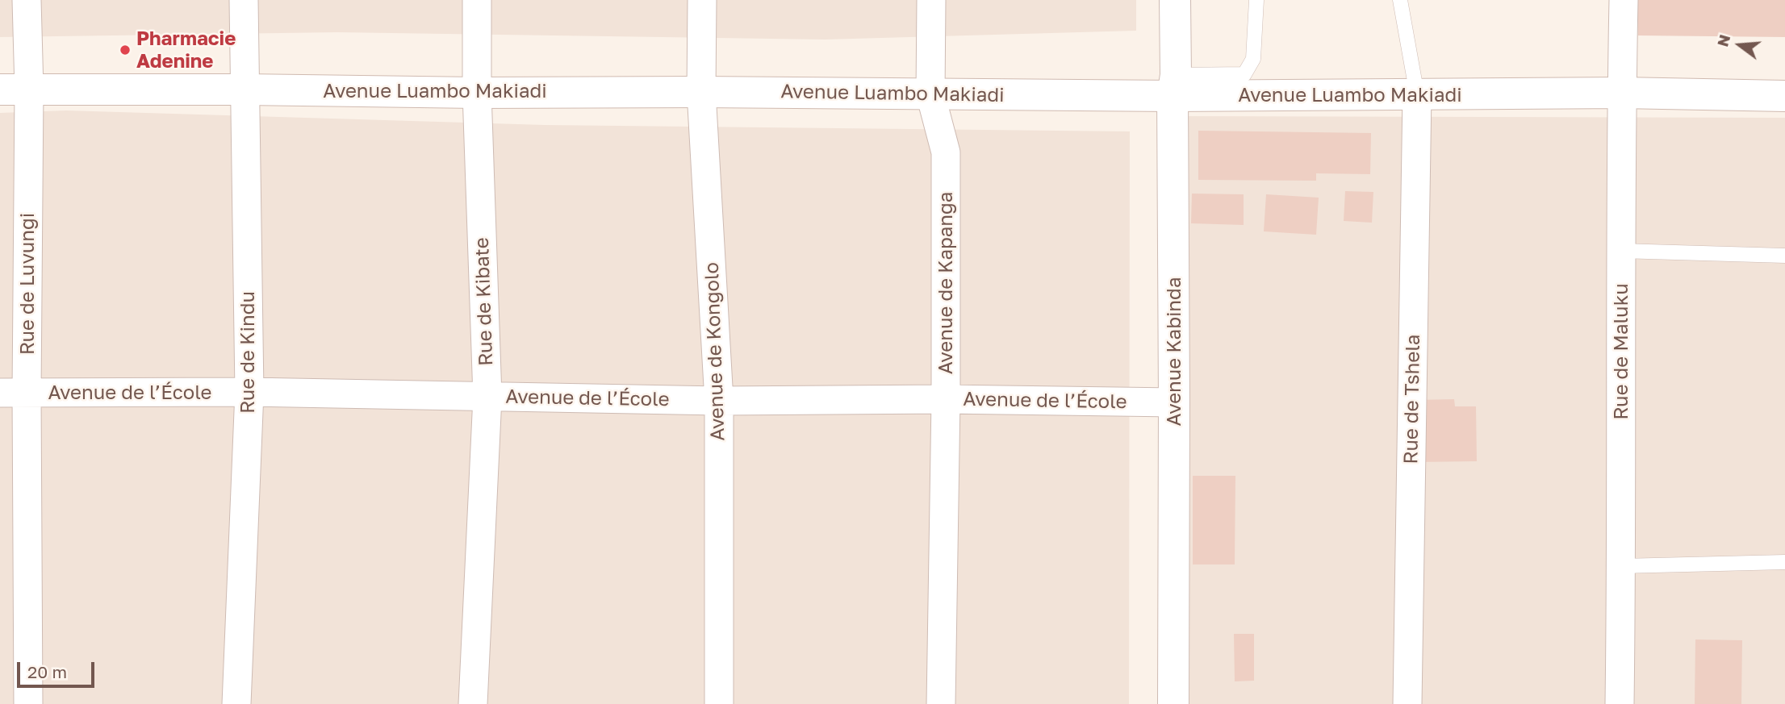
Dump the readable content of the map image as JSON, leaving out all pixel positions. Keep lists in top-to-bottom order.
{
  "streets": {
    "main road": ["Avenue Luambo Makiadi", "Avenue Kabinda"],
    "street": [
      "Avenue de Kapanga",
      "Rue de Luvungi",
      "Rue de Kibate",
      "Avenue de Kongolo",
      "Rue de Maluku",
      "Rue de Kindu",
      "Avenue de l’École",
      "Rue de Tshela"
    ]
  },
  "crossings": [
    ["Avenue Luambo Makiadi", "Avenue de Kapanga"],
    ["Avenue Luambo Makiadi", "Rue de Luvungi"],
    ["Avenue Luambo Makiadi", "Rue de Kibate"],
    ["Avenue Luambo Makiadi", "Avenue de Kongolo"],
    ["Avenue Luambo Makiadi", "Avenue Kabinda"],
    ["Avenue Luambo Makiadi", "Rue de Maluku"],
    ["Avenue Luambo Makiadi", "Rue de Kindu"],
    ["Avenue Luambo Makiadi", "Rue de Tshela"],
    ["Avenue de Kapanga", "Avenue de l’École"],
    ["Rue de Luvungi", "Avenue de l’École"],
    ["Rue de Kibate", "Avenue de l’École"],
    ["Avenue de Kongolo", "Avenue de l’École"],
    ["Avenue Kabinda", "Avenue de l’École"],
    ["Rue de Kindu", "Avenue de l’École"]
  ],
  "places": ["Pharmacie Adenine"],
  "scale_bar": "20 m",
  "north": "left"
}
